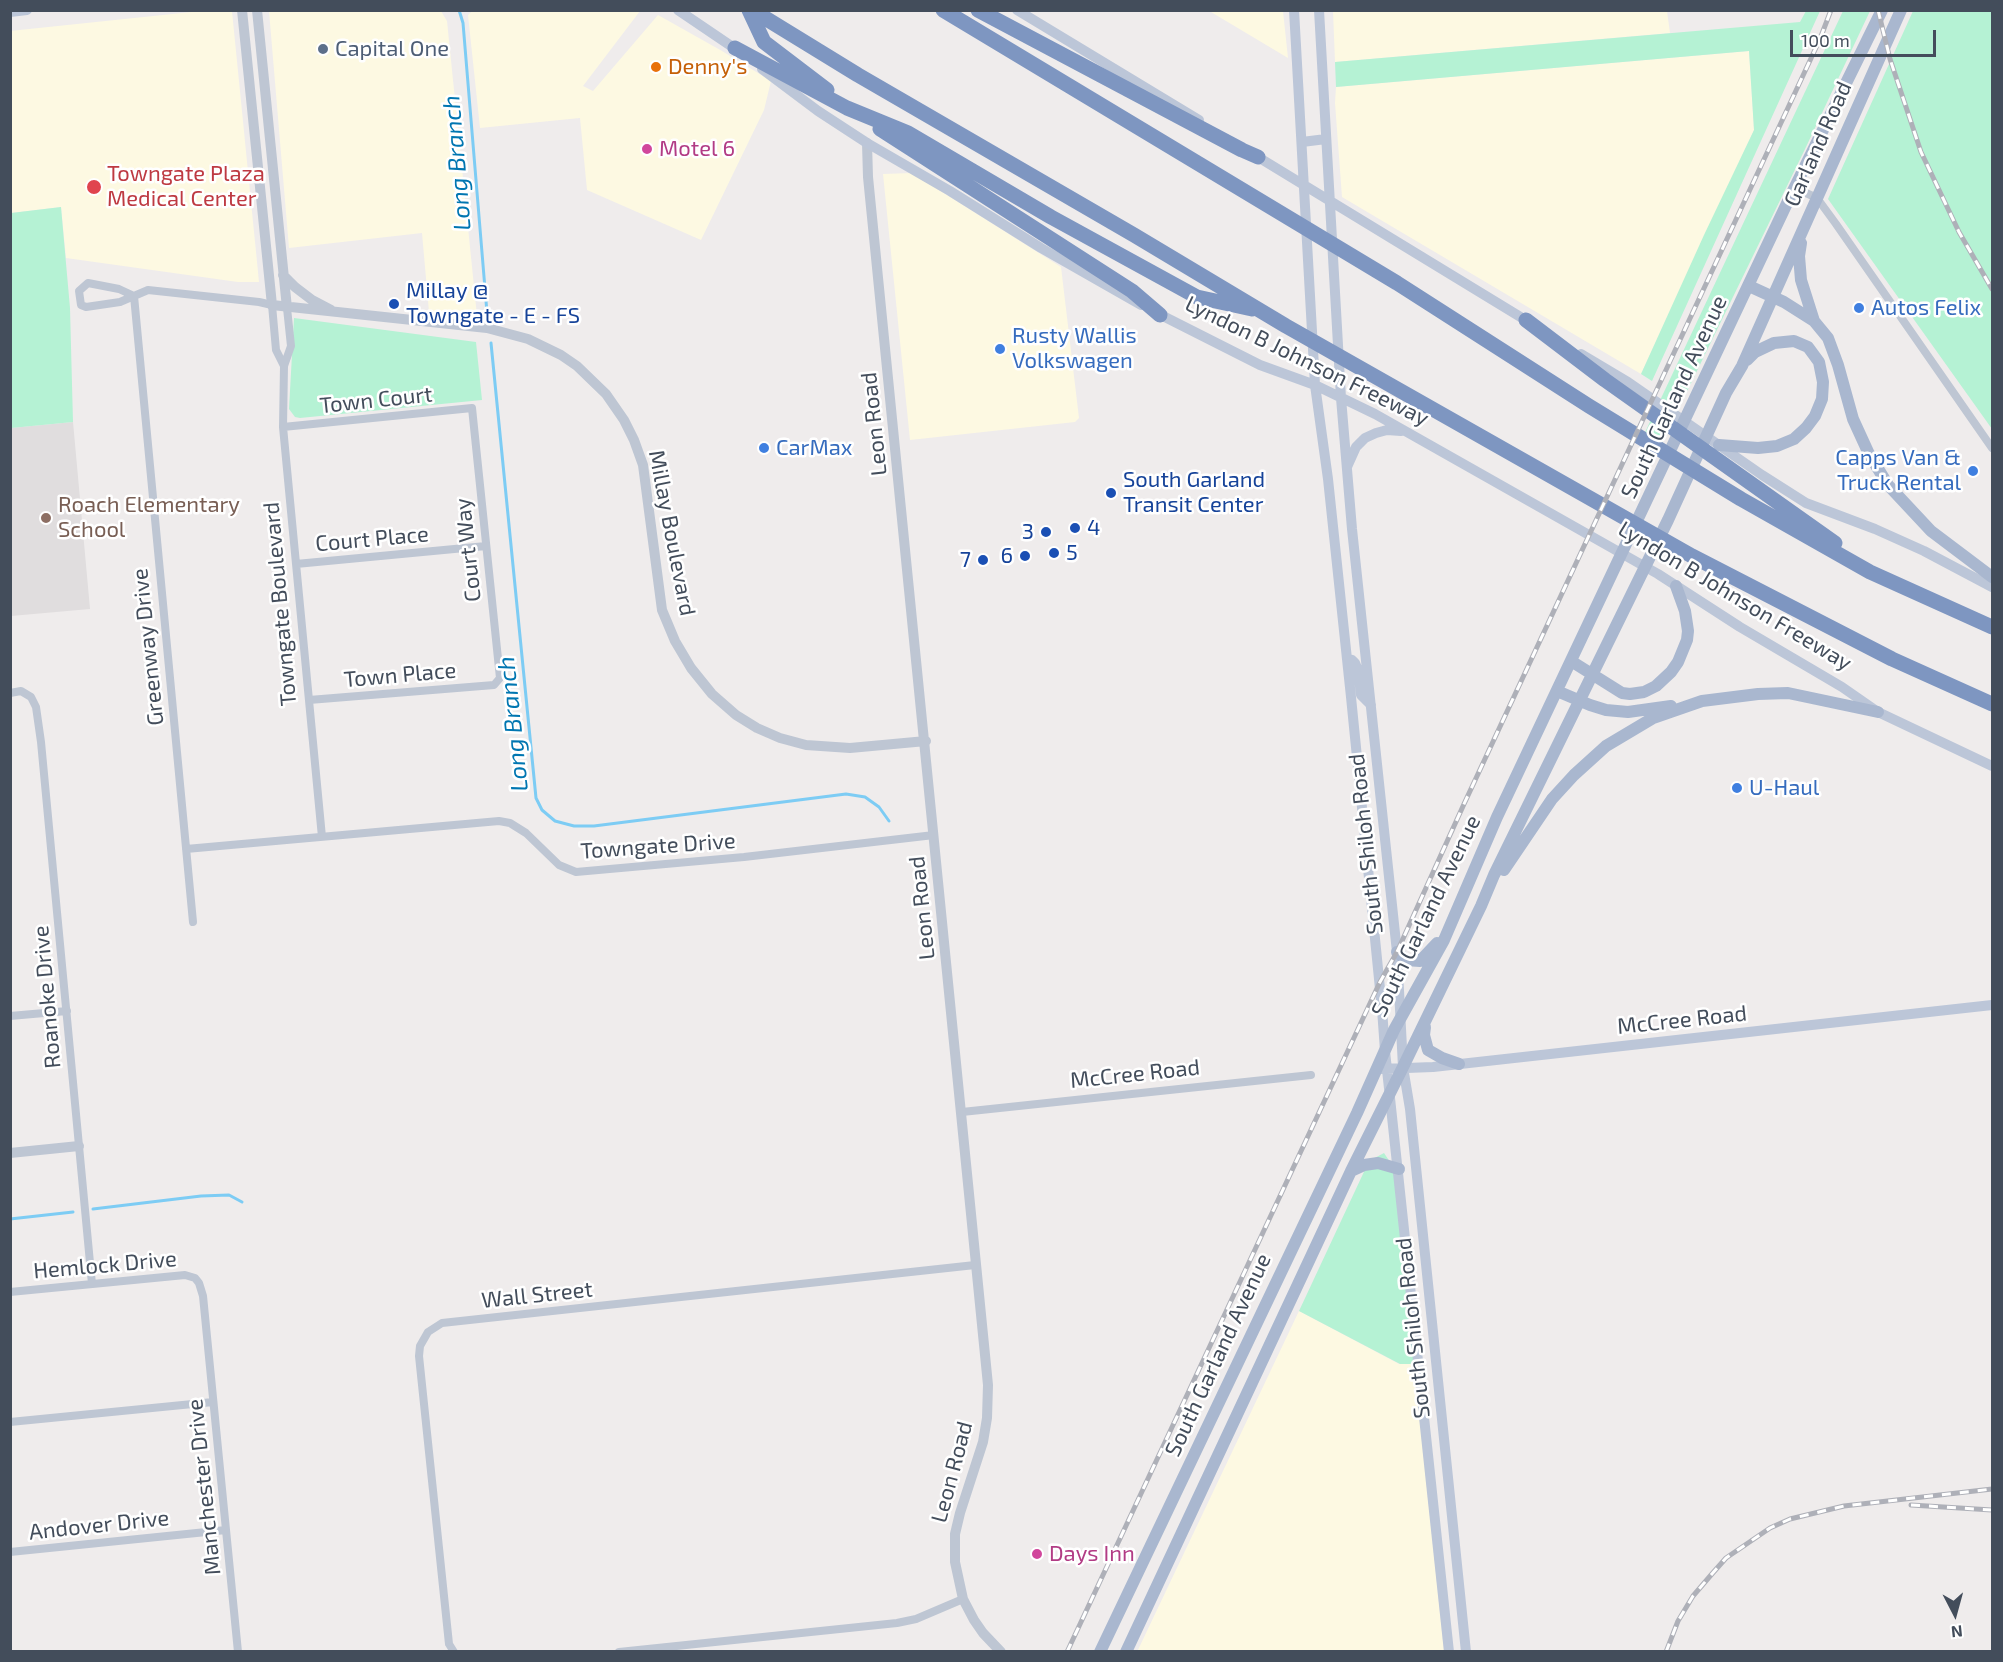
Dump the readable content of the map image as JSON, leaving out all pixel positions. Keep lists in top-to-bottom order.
{
  "streets": {
    "highway": ["Lyndon B Johnson Freeway"],
    "main road": [
      "Garland Road",
      "South Garland Avenue",
      "South Shiloh Road",
      "McCree Road"
    ],
    "street": [
      "Town Court",
      "Leon Road",
      "Millay Boulevard",
      "Court Place",
      "Court Way",
      "Towngate Boulevard",
      "Greenway Drive",
      "Town Place",
      "Towngate Drive",
      "Roanoke Drive",
      "Hemlock Drive",
      "Wall Street",
      "Manchester Drive",
      "Andover Drive"
    ]
  },
  "crossings": [
    ["Garland Road", "South Garland Avenue"],
    ["Lyndon B Johnson Freeway", "Leon Road"],
    ["Lyndon B Johnson Freeway", "South Shiloh Road"],
    ["South Garland Avenue", "South Shiloh Road"],
    ["South Garland Avenue", "McCree Road"],
    ["Town Court", "Court Way"],
    ["Town Court", "Towngate Boulevard"],
    ["Leon Road", "Millay Boulevard"],
    ["Leon Road", "Towngate Drive"],
    ["Leon Road", "McCree Road"],
    ["Leon Road", "Wall Street"],
    ["Millay Boulevard", "Towngate Boulevard"],
    ["Court Place", "Court Way"],
    ["Court Place", "Towngate Boulevard"],
    ["Court Way", "Town Place"],
    ["Towngate Boulevard", "Town Place"],
    ["Towngate Boulevard", "Towngate Drive"],
    ["Greenway Drive", "Towngate Drive"],
    ["South Shiloh Road", "McCree Road"],
    ["Roanoke Drive", "Hemlock Drive"],
    ["Hemlock Drive", "Manchester Drive"],
    ["Manchester Drive", "Andover Drive"]
  ],
  "water": ["Long Branch"],
  "places": [
    "Capital One",
    "Denny's",
    "Motel 6",
    "Towngate Plaza Medical Center",
    "Millay @ Towngate - E - FS",
    "Autos Felix",
    "Rusty Wallis Volkswagen",
    "CarMax",
    "Capps Van & Truck Rental",
    "South Garland Transit Center",
    "Roach Elementary School",
    "4",
    "3",
    "5",
    "6",
    "7",
    "U-Haul",
    "Days Inn"
  ],
  "scale_bar": "100 m",
  "north": "bottom"
}
